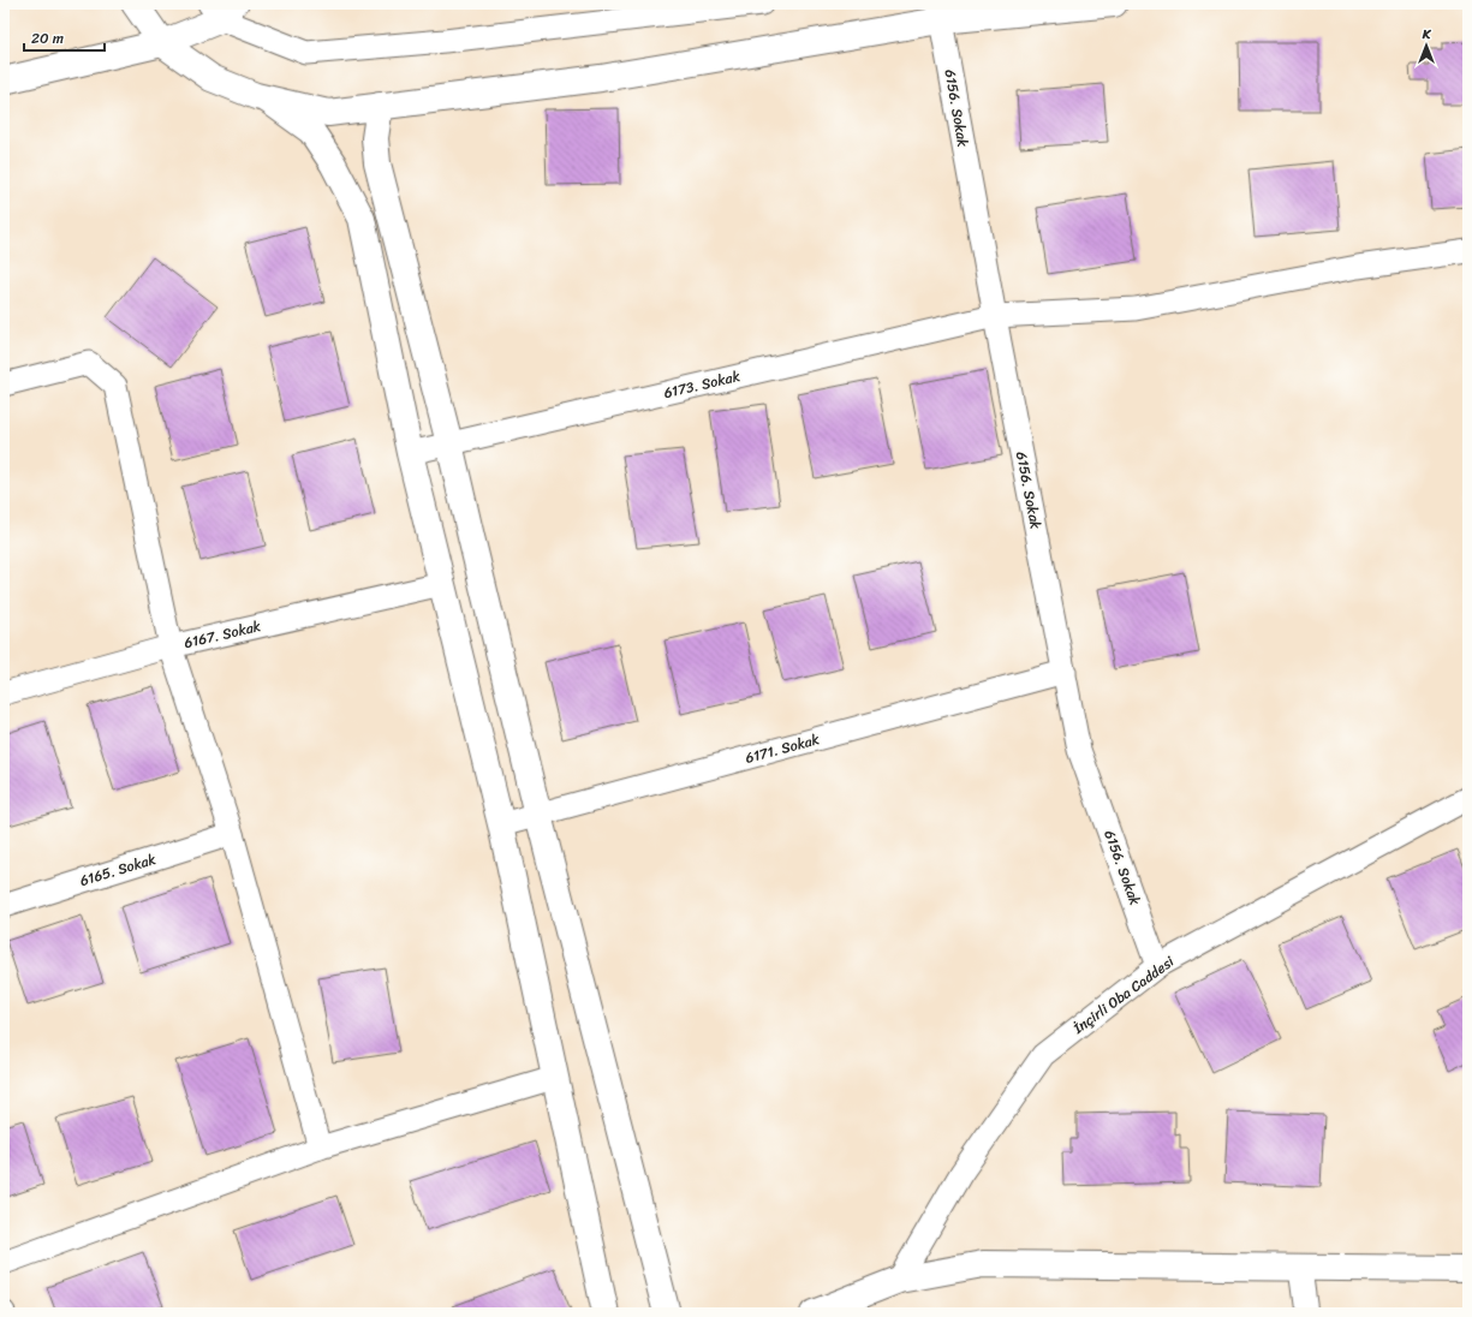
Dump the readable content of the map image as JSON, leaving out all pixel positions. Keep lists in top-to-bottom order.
{
  "streets": {
    "street": [
      "6156. Sokak",
      "6173. Sokak",
      "6167. Sokak",
      "6171. Sokak",
      "6165. Sokak",
      "İnçirli Oba Caddesi"
    ]
  },
  "crossings": [
    ["6156. Sokak", "6173. Sokak"],
    ["6156. Sokak", "6171. Sokak"],
    ["6156. Sokak", "İnçirli Oba Caddesi"]
  ],
  "scale_bar": "20 m",
  "north": "top"
}
